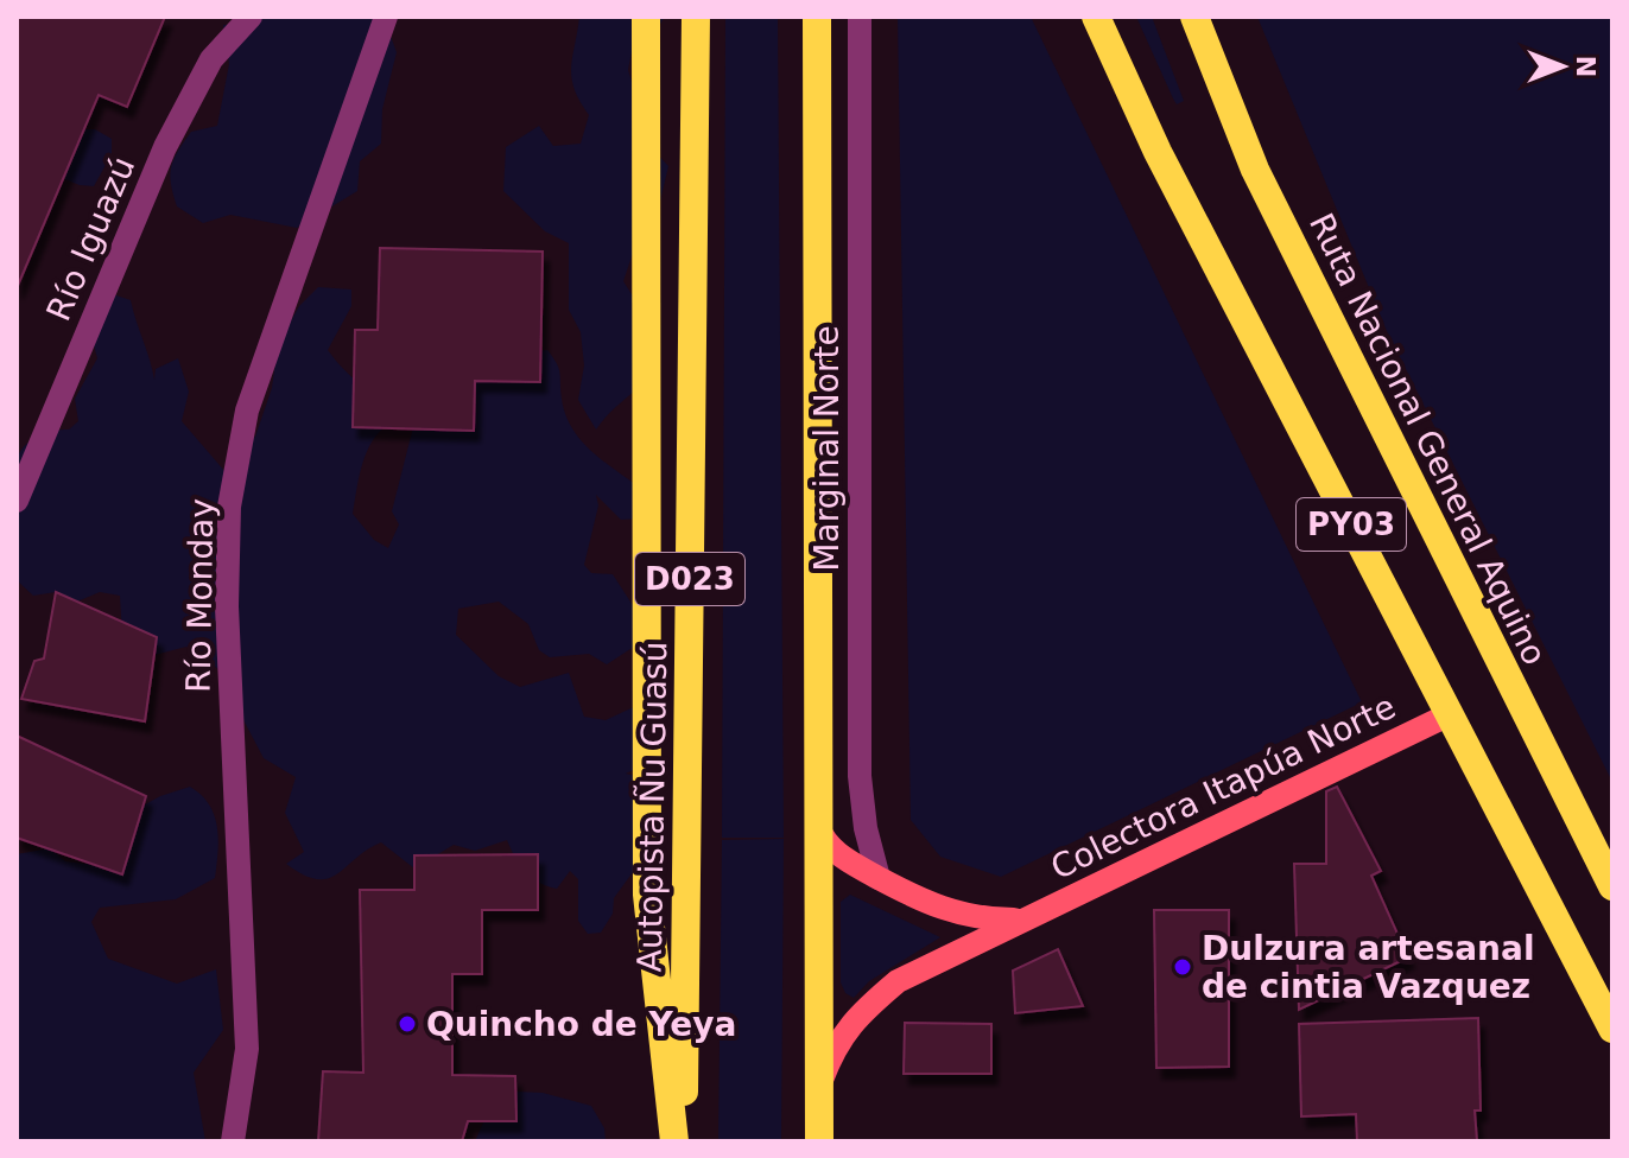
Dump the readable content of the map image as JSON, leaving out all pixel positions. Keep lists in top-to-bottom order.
{
  "streets": {
    "highway": [
      "Ruta Nacional General Aquino",
      "PY03",
      "D023",
      "Autopista Ñu Guasú"
    ],
    "main road": ["Colectora Itapúa Norte"],
    "street": ["Río Iguazú", "Marginal Norte", "Río Monday"]
  },
  "crossings": [
    ["Marginal Norte", "Colectora Itapúa Norte"],
    ["PY03", "Colectora Itapúa Norte"]
  ],
  "places": ["Dulzura artesanal de cintia Vazquez", "Quincho de Yeya"],
  "north": "right"
}
